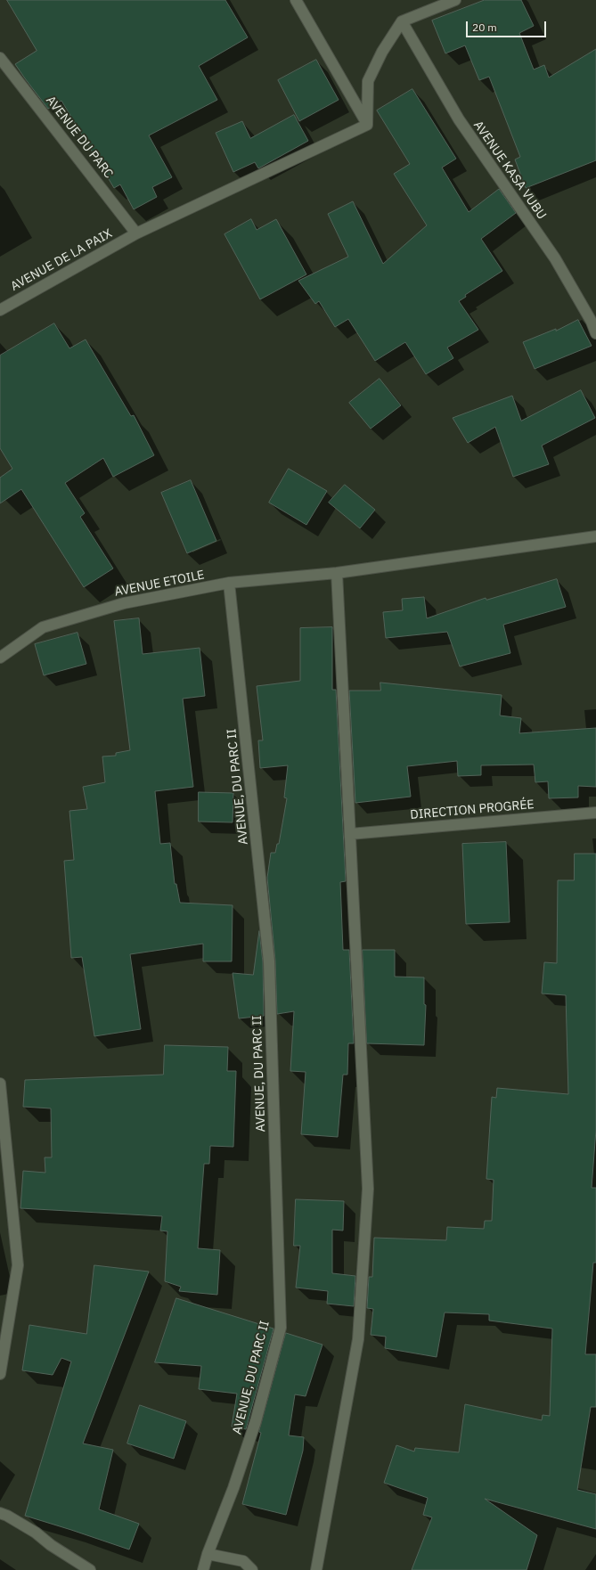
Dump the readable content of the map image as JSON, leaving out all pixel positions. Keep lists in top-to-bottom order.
{
  "streets": {
    "street": [
      "AVENUE DU PARC",
      "AVENUE KASA VUBU",
      "AVENUE DE LA PAIX",
      "AVENUE ETOILE",
      "AVENUE, DU PARC II",
      "DIRECTION PROGRÉE"
    ]
  },
  "crossings": [
    ["AVENUE DU PARC", "AVENUE DE LA PAIX"],
    ["AVENUE ETOILE", "AVENUE, DU PARC II"]
  ],
  "scale_bar": "20 m"
}
